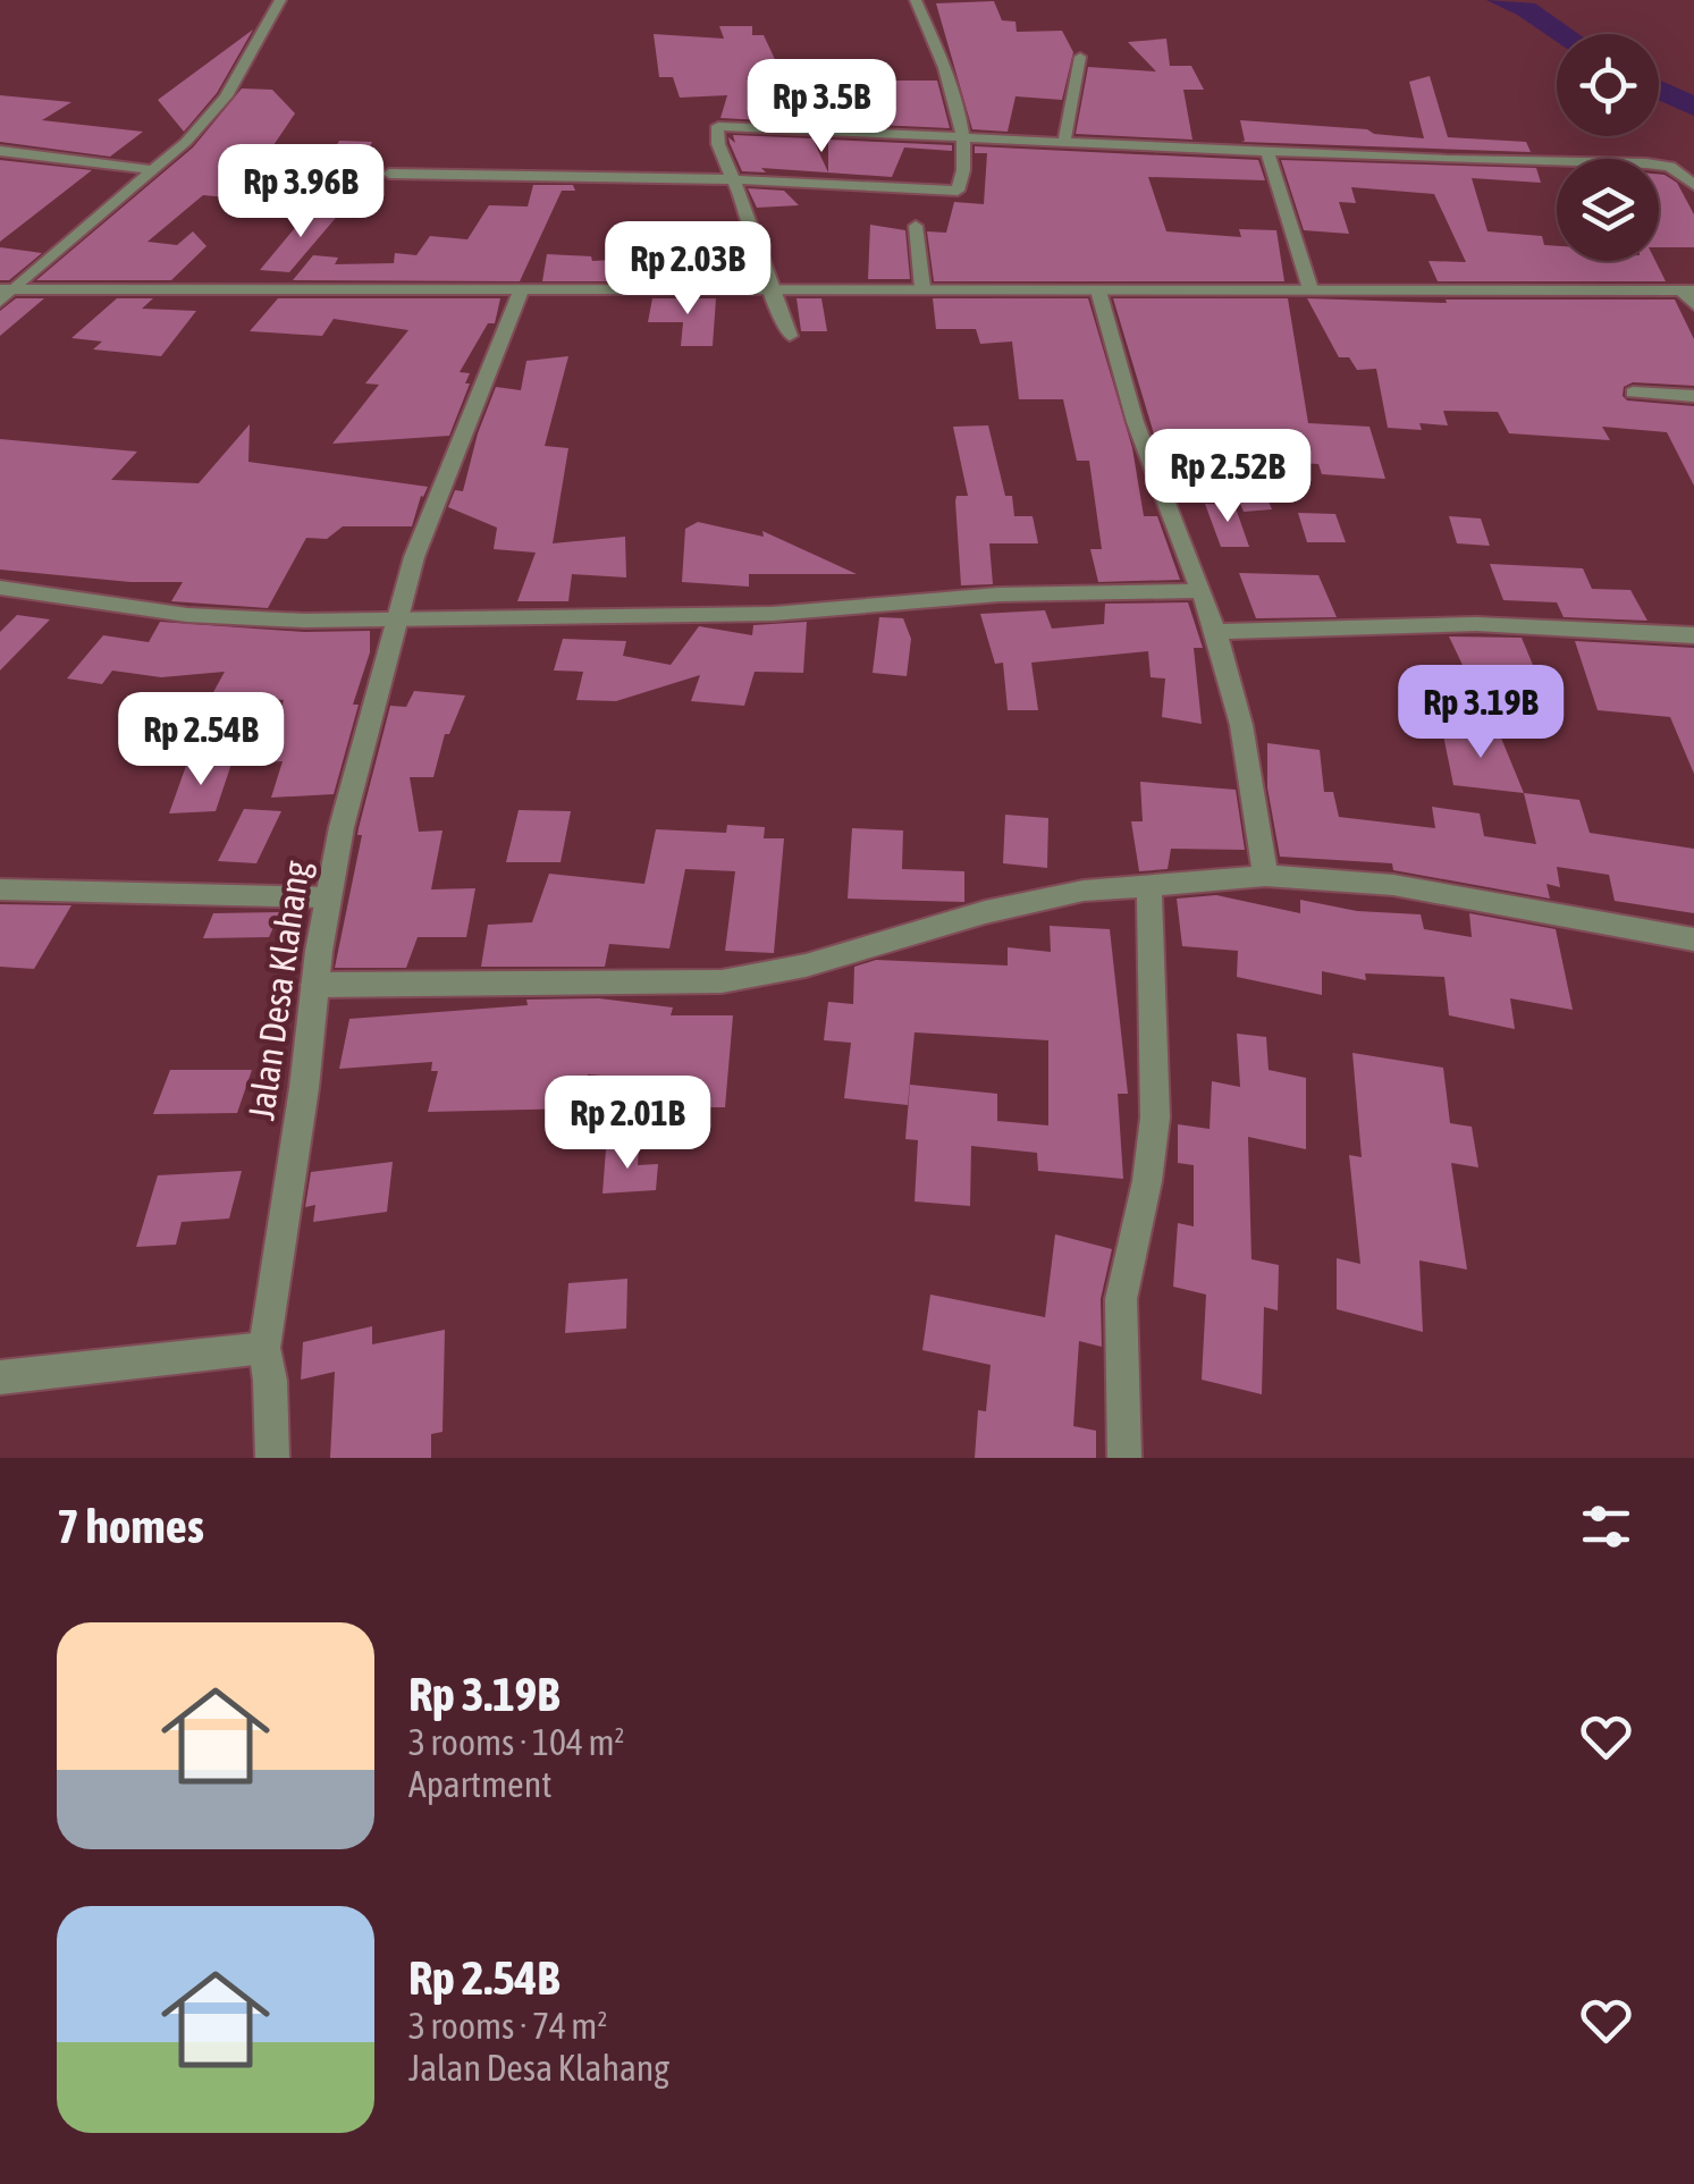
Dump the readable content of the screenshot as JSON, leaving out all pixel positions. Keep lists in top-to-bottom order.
{
  "streets": {
    "street": ["Jalan Desa Klahang"]
  },
  "page": {
    "price": [
      "Rp 3.5B",
      "Rp 3.96B",
      "Rp 2.03B",
      "Rp 2.52B",
      "Rp 3.19B",
      "Rp 2.54B",
      "Rp 2.01B"
    ],
    "heading": "7 homes",
    "list": [
      {
        "name": "Rp 3.19B",
        "note": "3 rooms · 104 m² · Apartment"
      },
      {
        "name": "Rp 2.54B",
        "note": "3 rooms · 74 m² · Jalan Desa Klahang"
      }
    ]
  }
}
